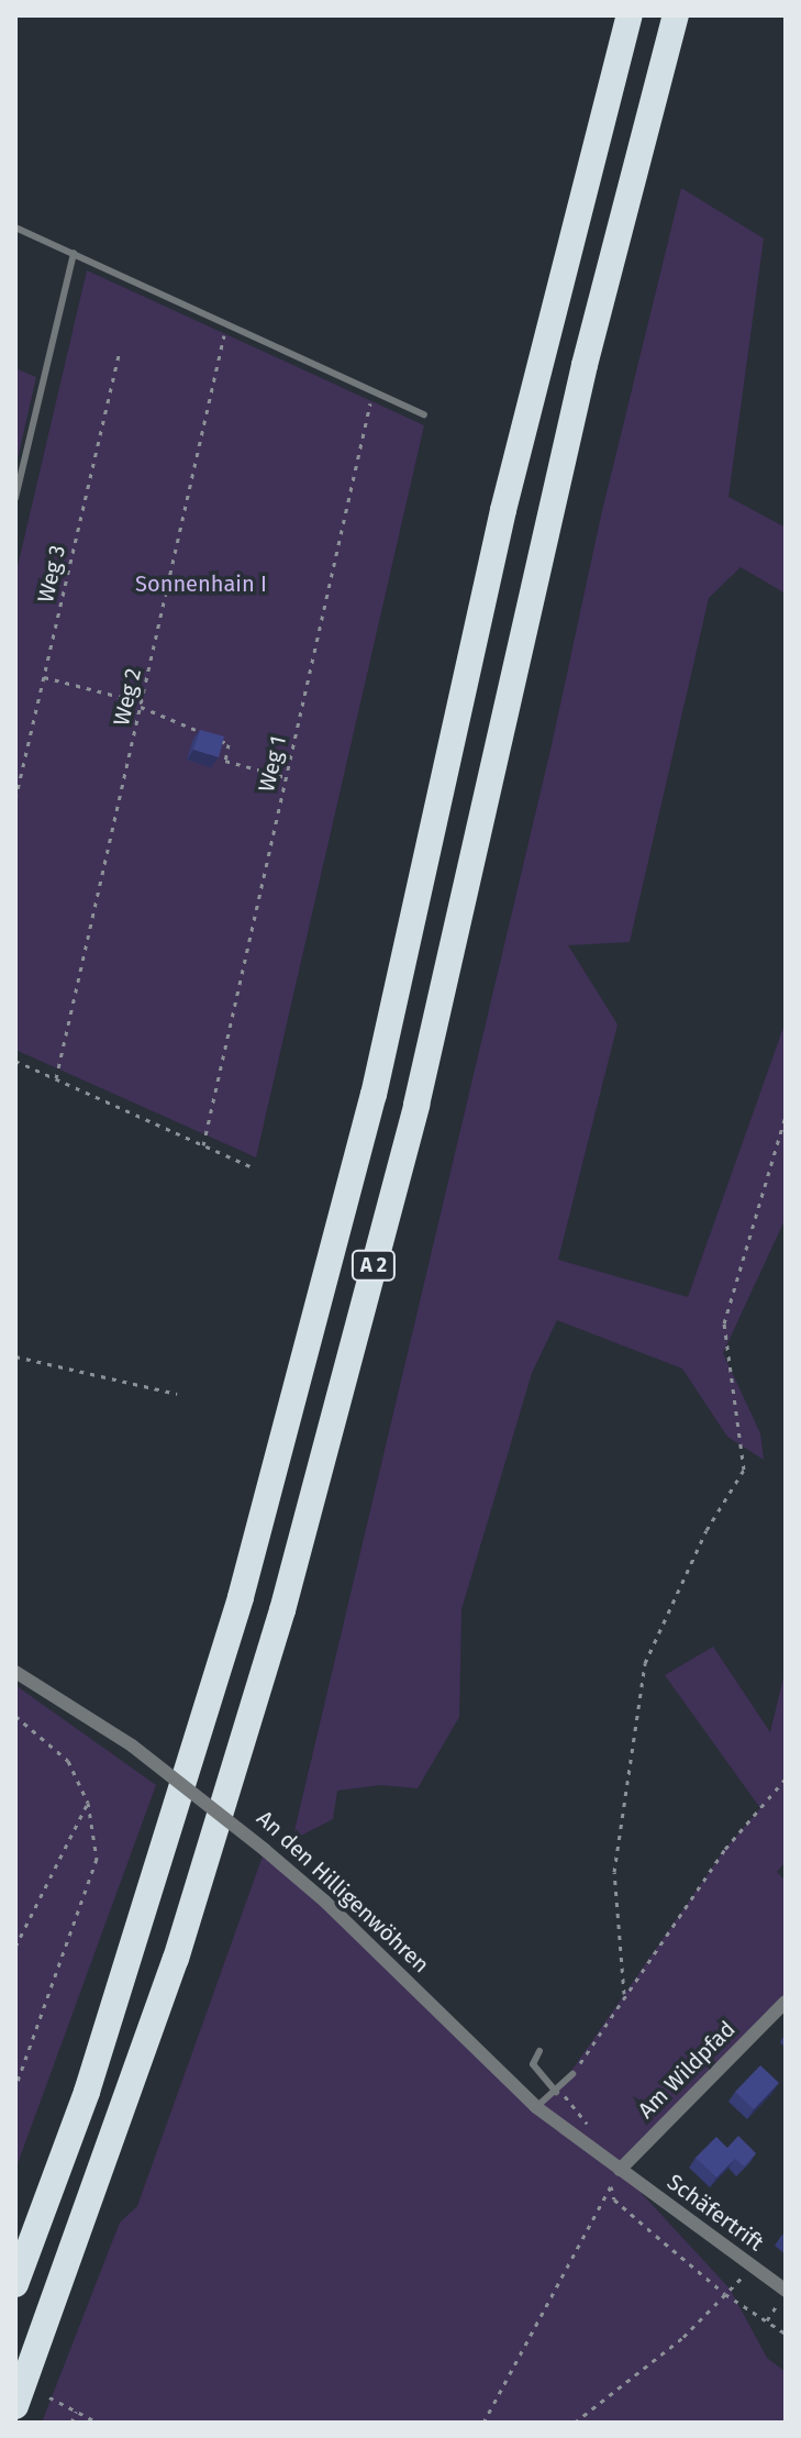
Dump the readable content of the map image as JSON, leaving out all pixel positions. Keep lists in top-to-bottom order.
{
  "streets": {
    "highway": ["A 2"],
    "street": ["An den Hilligenwöhren", "Am Wildpfad", "Schäfertrift"],
    "path": ["Weg 3", "Weg 2", "Weg 1"]
  },
  "crossings": [
    ["An den Hilligenwöhren", "Am Wildpfad"],
    ["An den Hilligenwöhren", "Schäfertrift"],
    ["Am Wildpfad", "Schäfertrift"]
  ],
  "parks": ["Sonnenhain I"]
}
